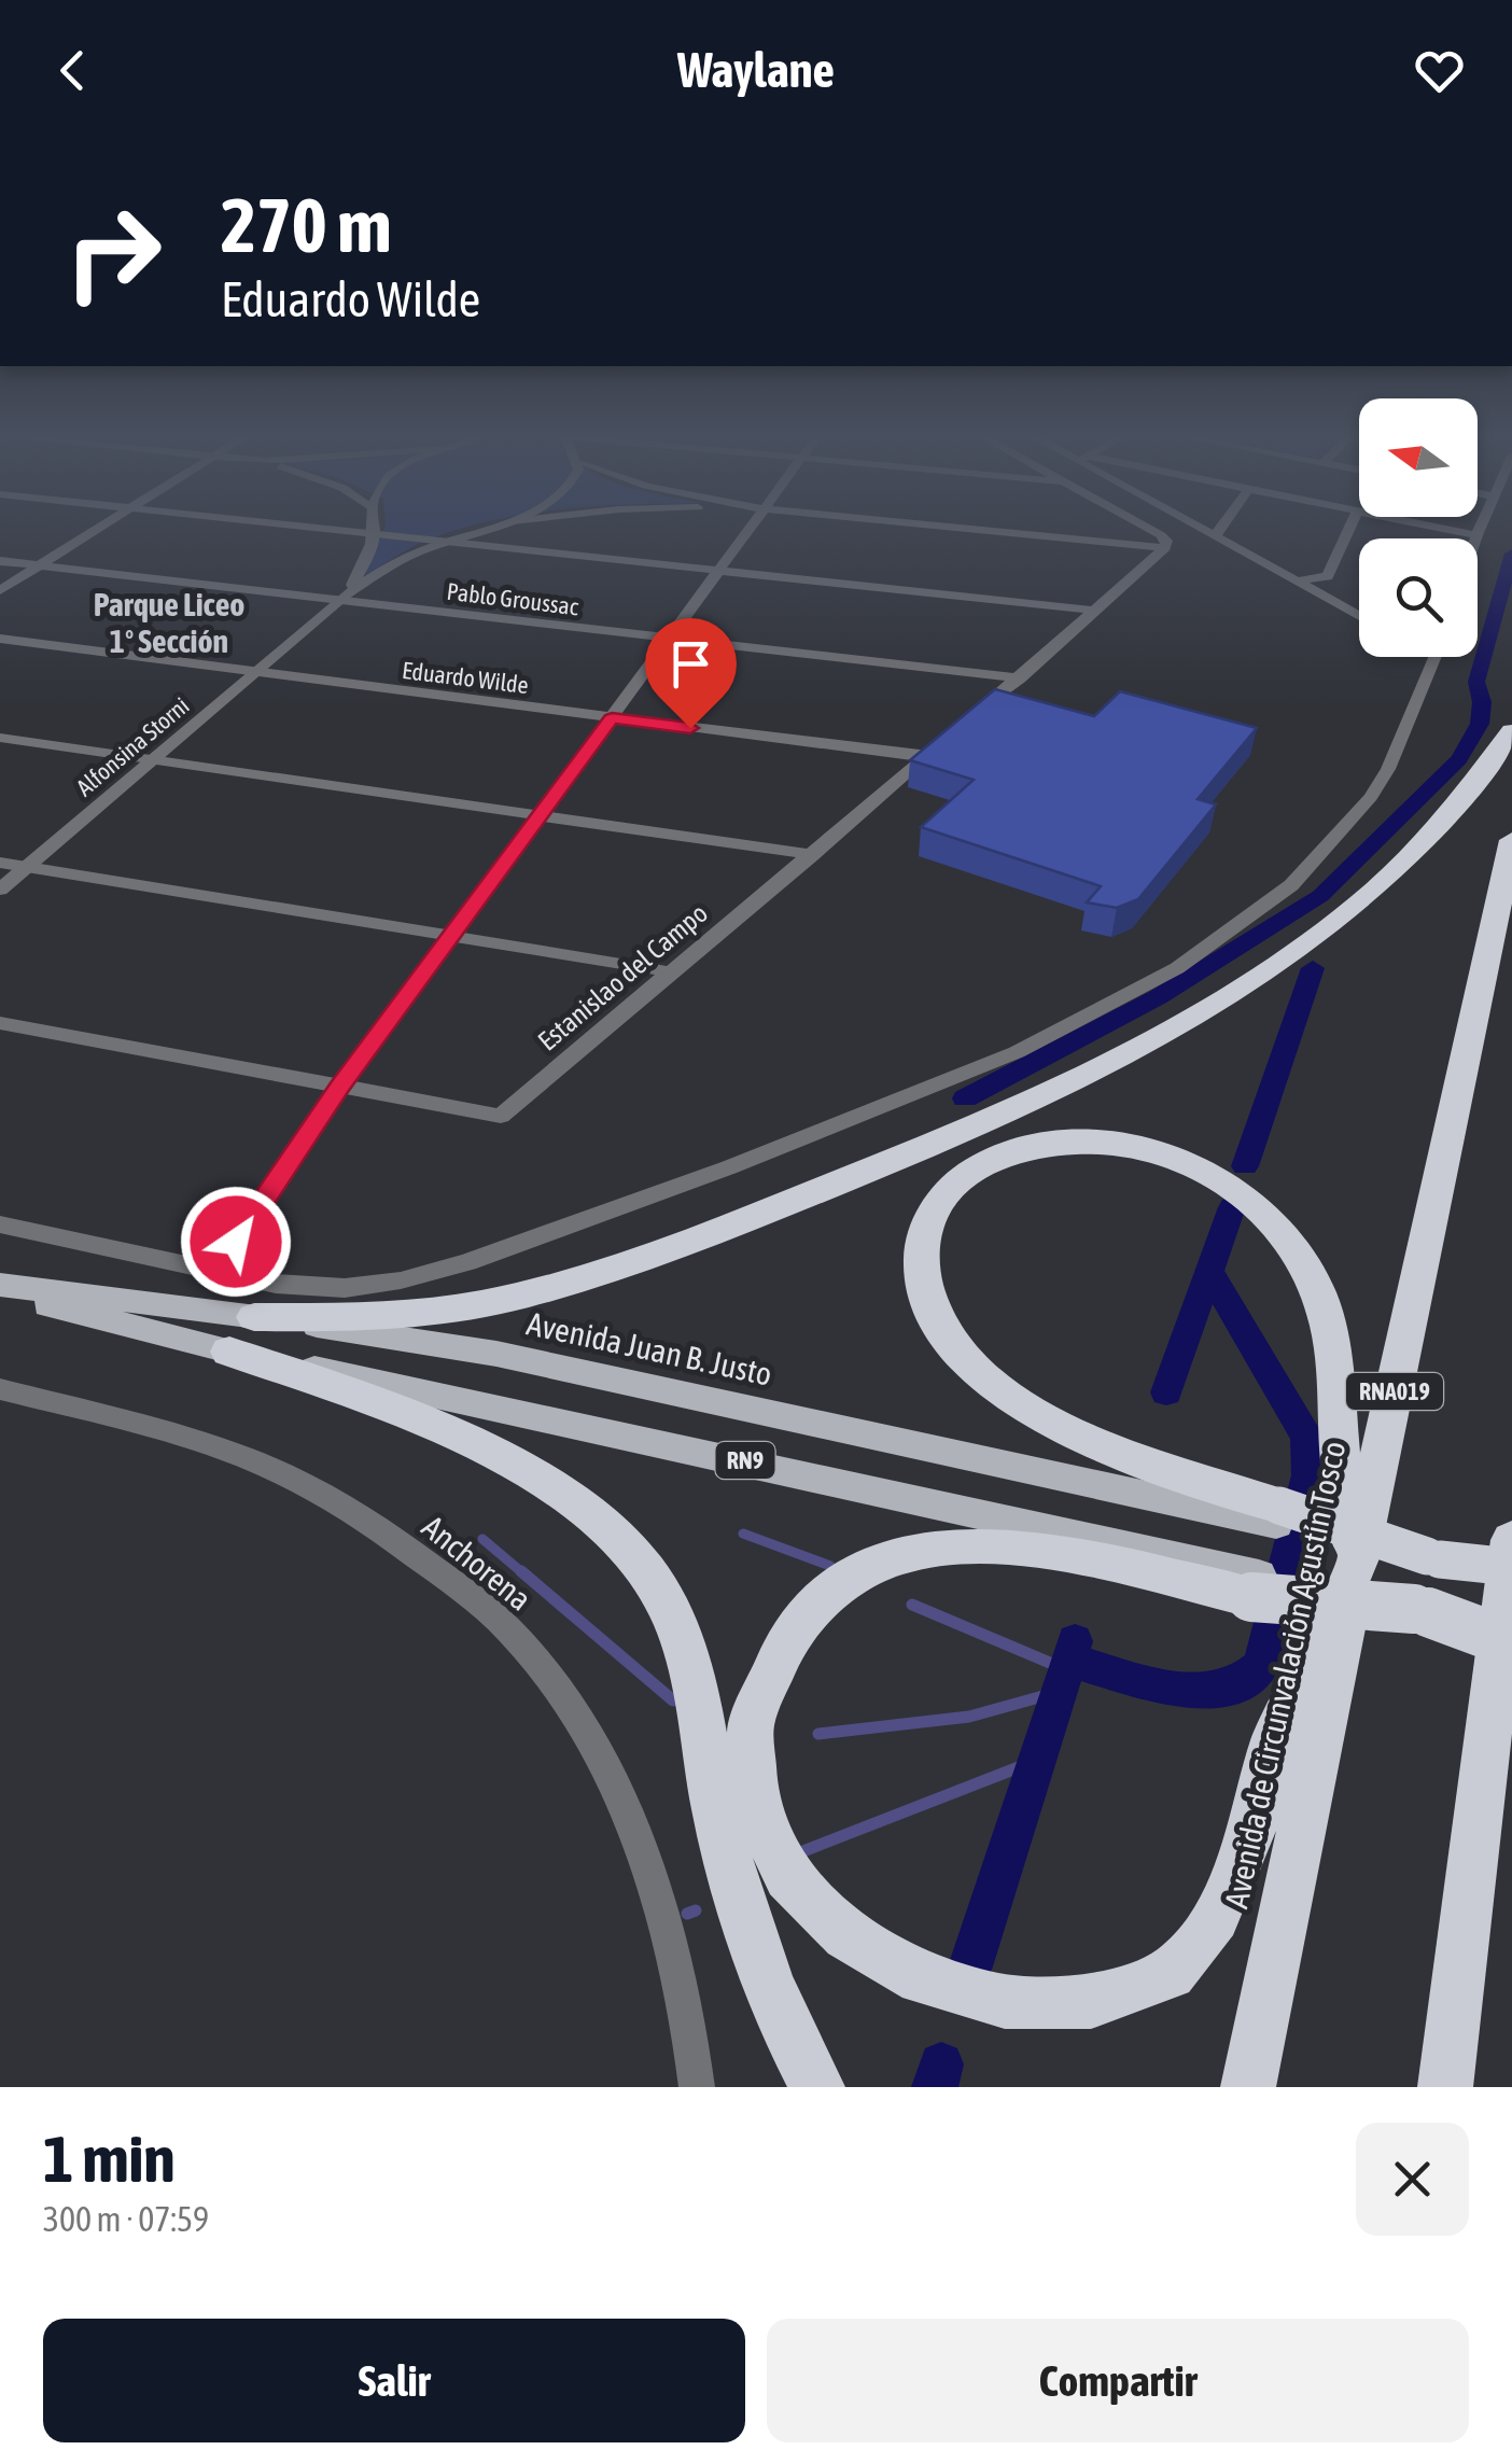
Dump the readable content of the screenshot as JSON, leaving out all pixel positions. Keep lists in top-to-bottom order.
{
  "streets": {
    "highway": ["RNA019", "Avenida de Circunvalación Agustín Tosco"],
    "main road": ["Avenida Juan B. Justo", "RN9"],
    "street": [
      "Pablo Groussac",
      "Eduardo Wilde",
      "Alfonsina Storni",
      "Estanislao del Campo",
      "Anchorena"
    ]
  },
  "crossings": [
    ["Pablo Groussac", "Alfonsina Storni"],
    ["Eduardo Wilde", "Alfonsina Storni"],
    ["Eduardo Wilde", "Estanislao del Campo"]
  ],
  "districts": ["Parque Liceo 1° Sección"],
  "north": "left",
  "page": {
    "header": "Waylane",
    "turn": ["270 m", "Eduardo Wilde"],
    "heading": ["1 min", "300 m · 07:59"],
    "buttons": ["Salir", "Compartir"]
  }
}
